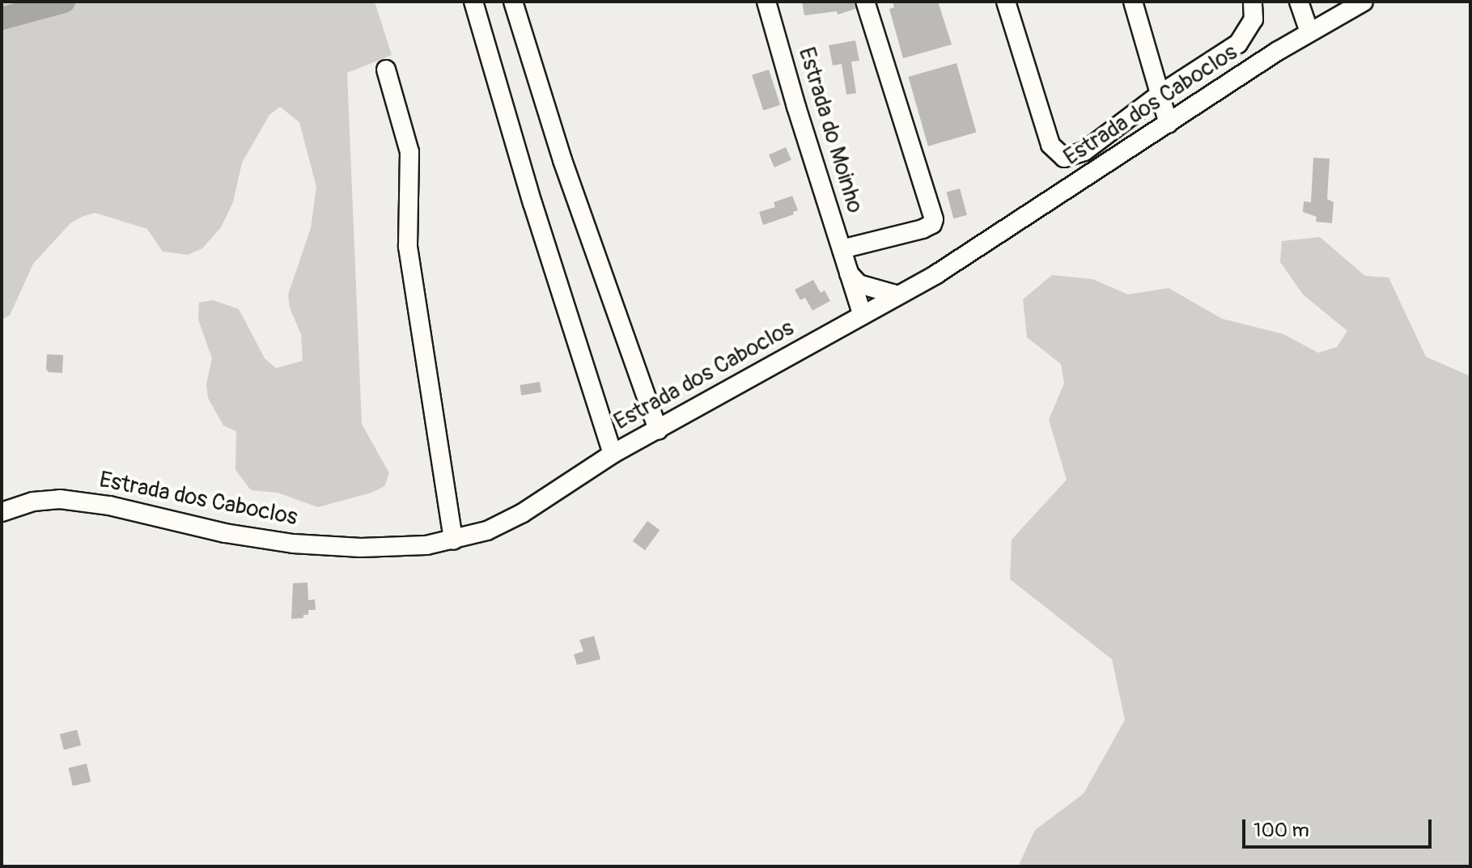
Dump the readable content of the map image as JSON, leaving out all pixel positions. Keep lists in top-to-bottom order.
{
  "streets": {
    "street": ["Estrada dos Caboclos", "Estrada do Moinho"]
  },
  "crossings": [
    ["Estrada dos Caboclos", "Estrada do Moinho"]
  ],
  "scale_bar": "100 m"
}
